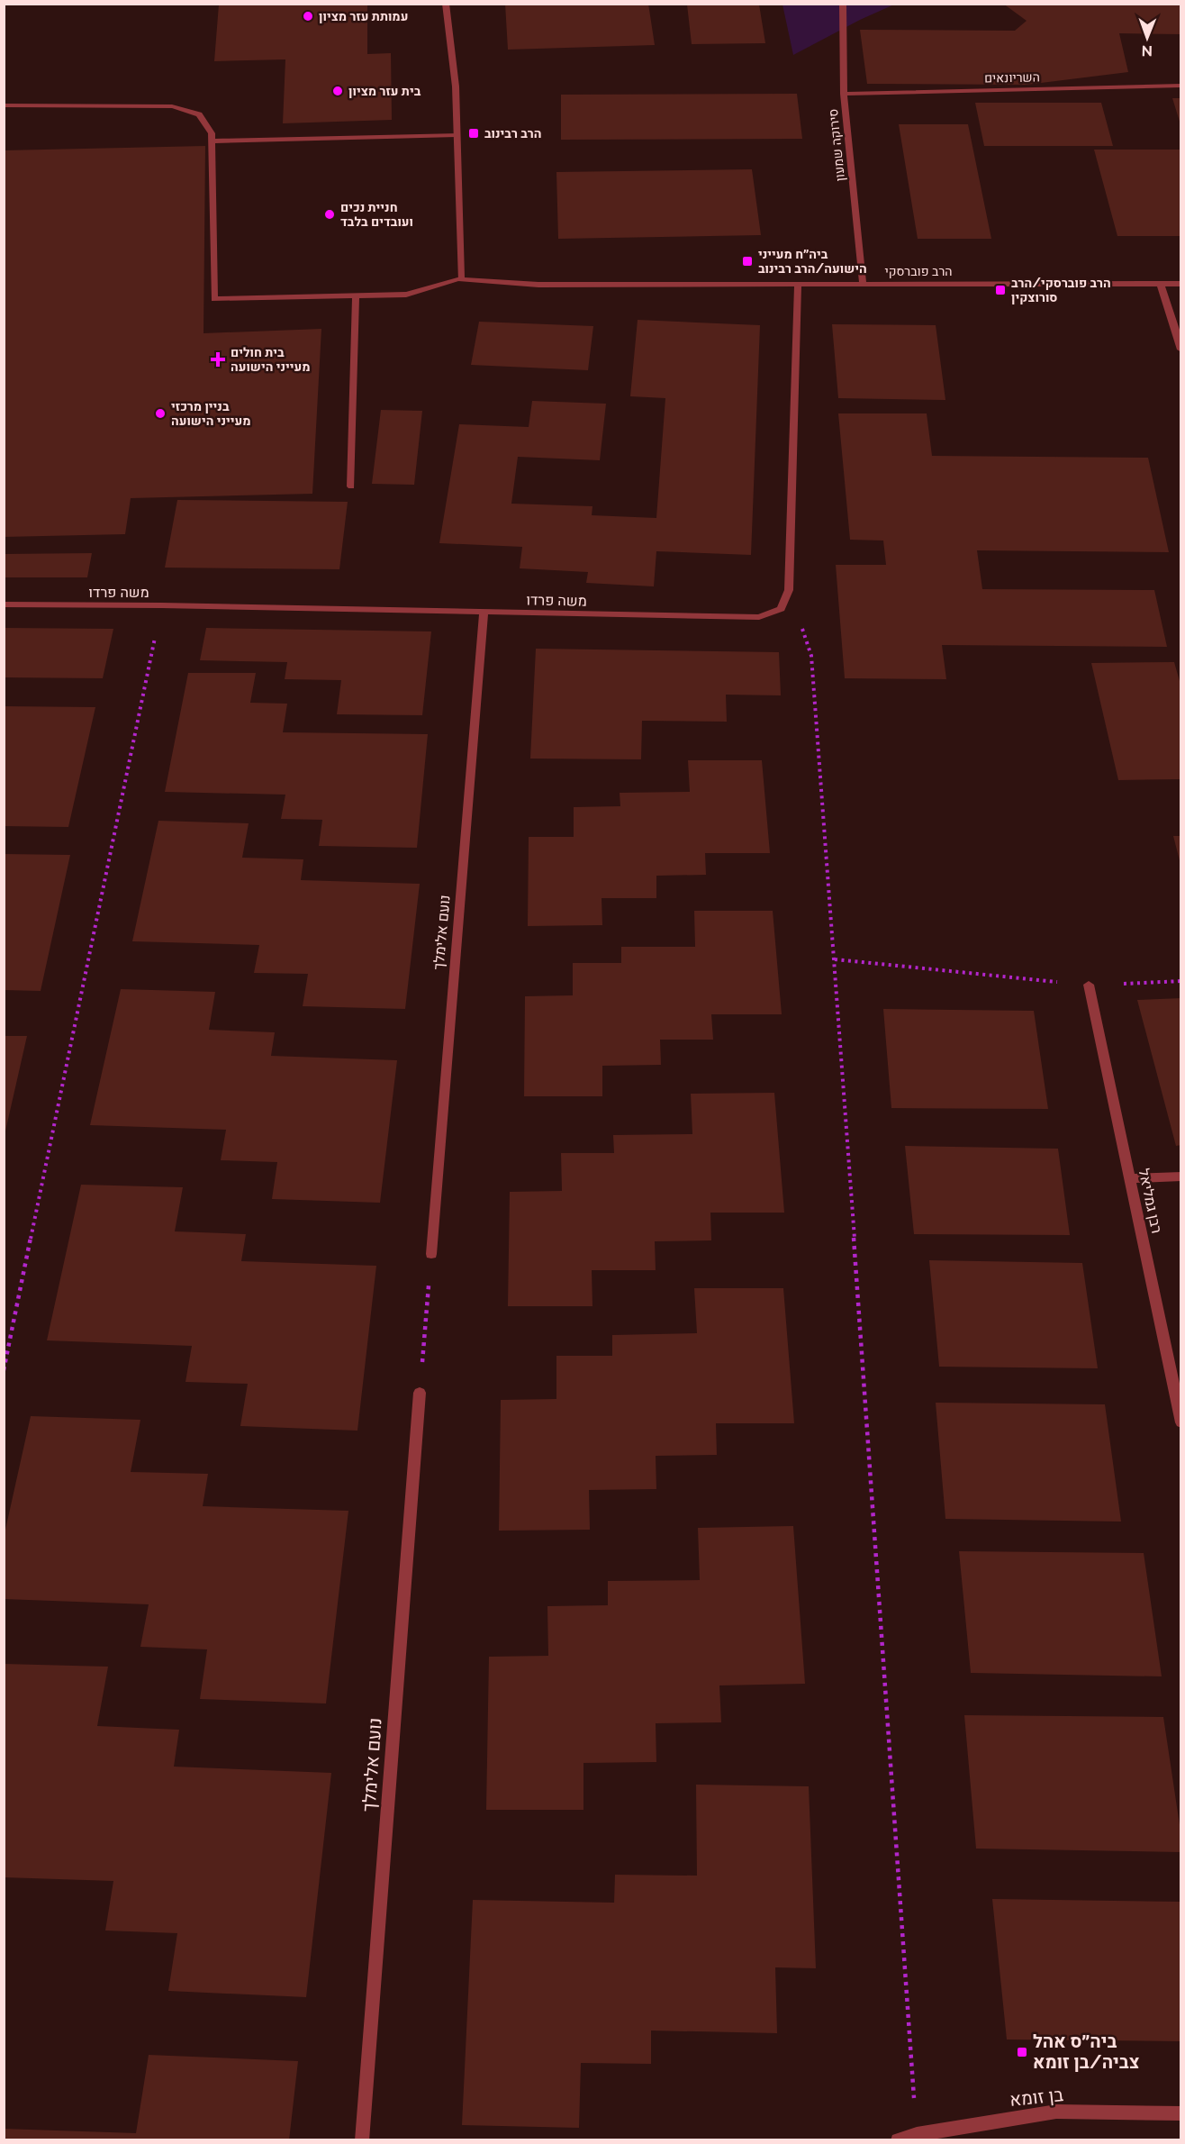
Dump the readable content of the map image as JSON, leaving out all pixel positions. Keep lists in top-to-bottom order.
{
  "streets": {
    "street": [
      "השריונאים",
      "סירוקה שמעון",
      "הרב פוברסקי",
      "משה פרדו",
      "נועם אלימלך",
      "רבן גמליאל",
      "בן זומא"
    ]
  },
  "crossings": [
    ["השריונאים", "סירוקה שמעון"],
    ["סירוקה שמעון", "הרב פוברסקי"],
    ["משה פרדו", "נועם אלימלך"]
  ],
  "places": {
    "other": [
      "עמותת עזר מציון",
      "בית עזר מציון",
      "חניית נכים ועובדים בלבד",
      "בניין מרכזי מעייני הישועה"
    ],
    "transit": [
      "הרב רבינוב",
      "ביה״ח מעייני הישועה/הרב רבינוב",
      "הרב פוברסקי/הרב סורוצקין",
      "ביה״ס אהל צביה/בן זומא"
    ],
    "health": ["בית חולים מעייני הישועה"]
  },
  "north": "bottom"
}
